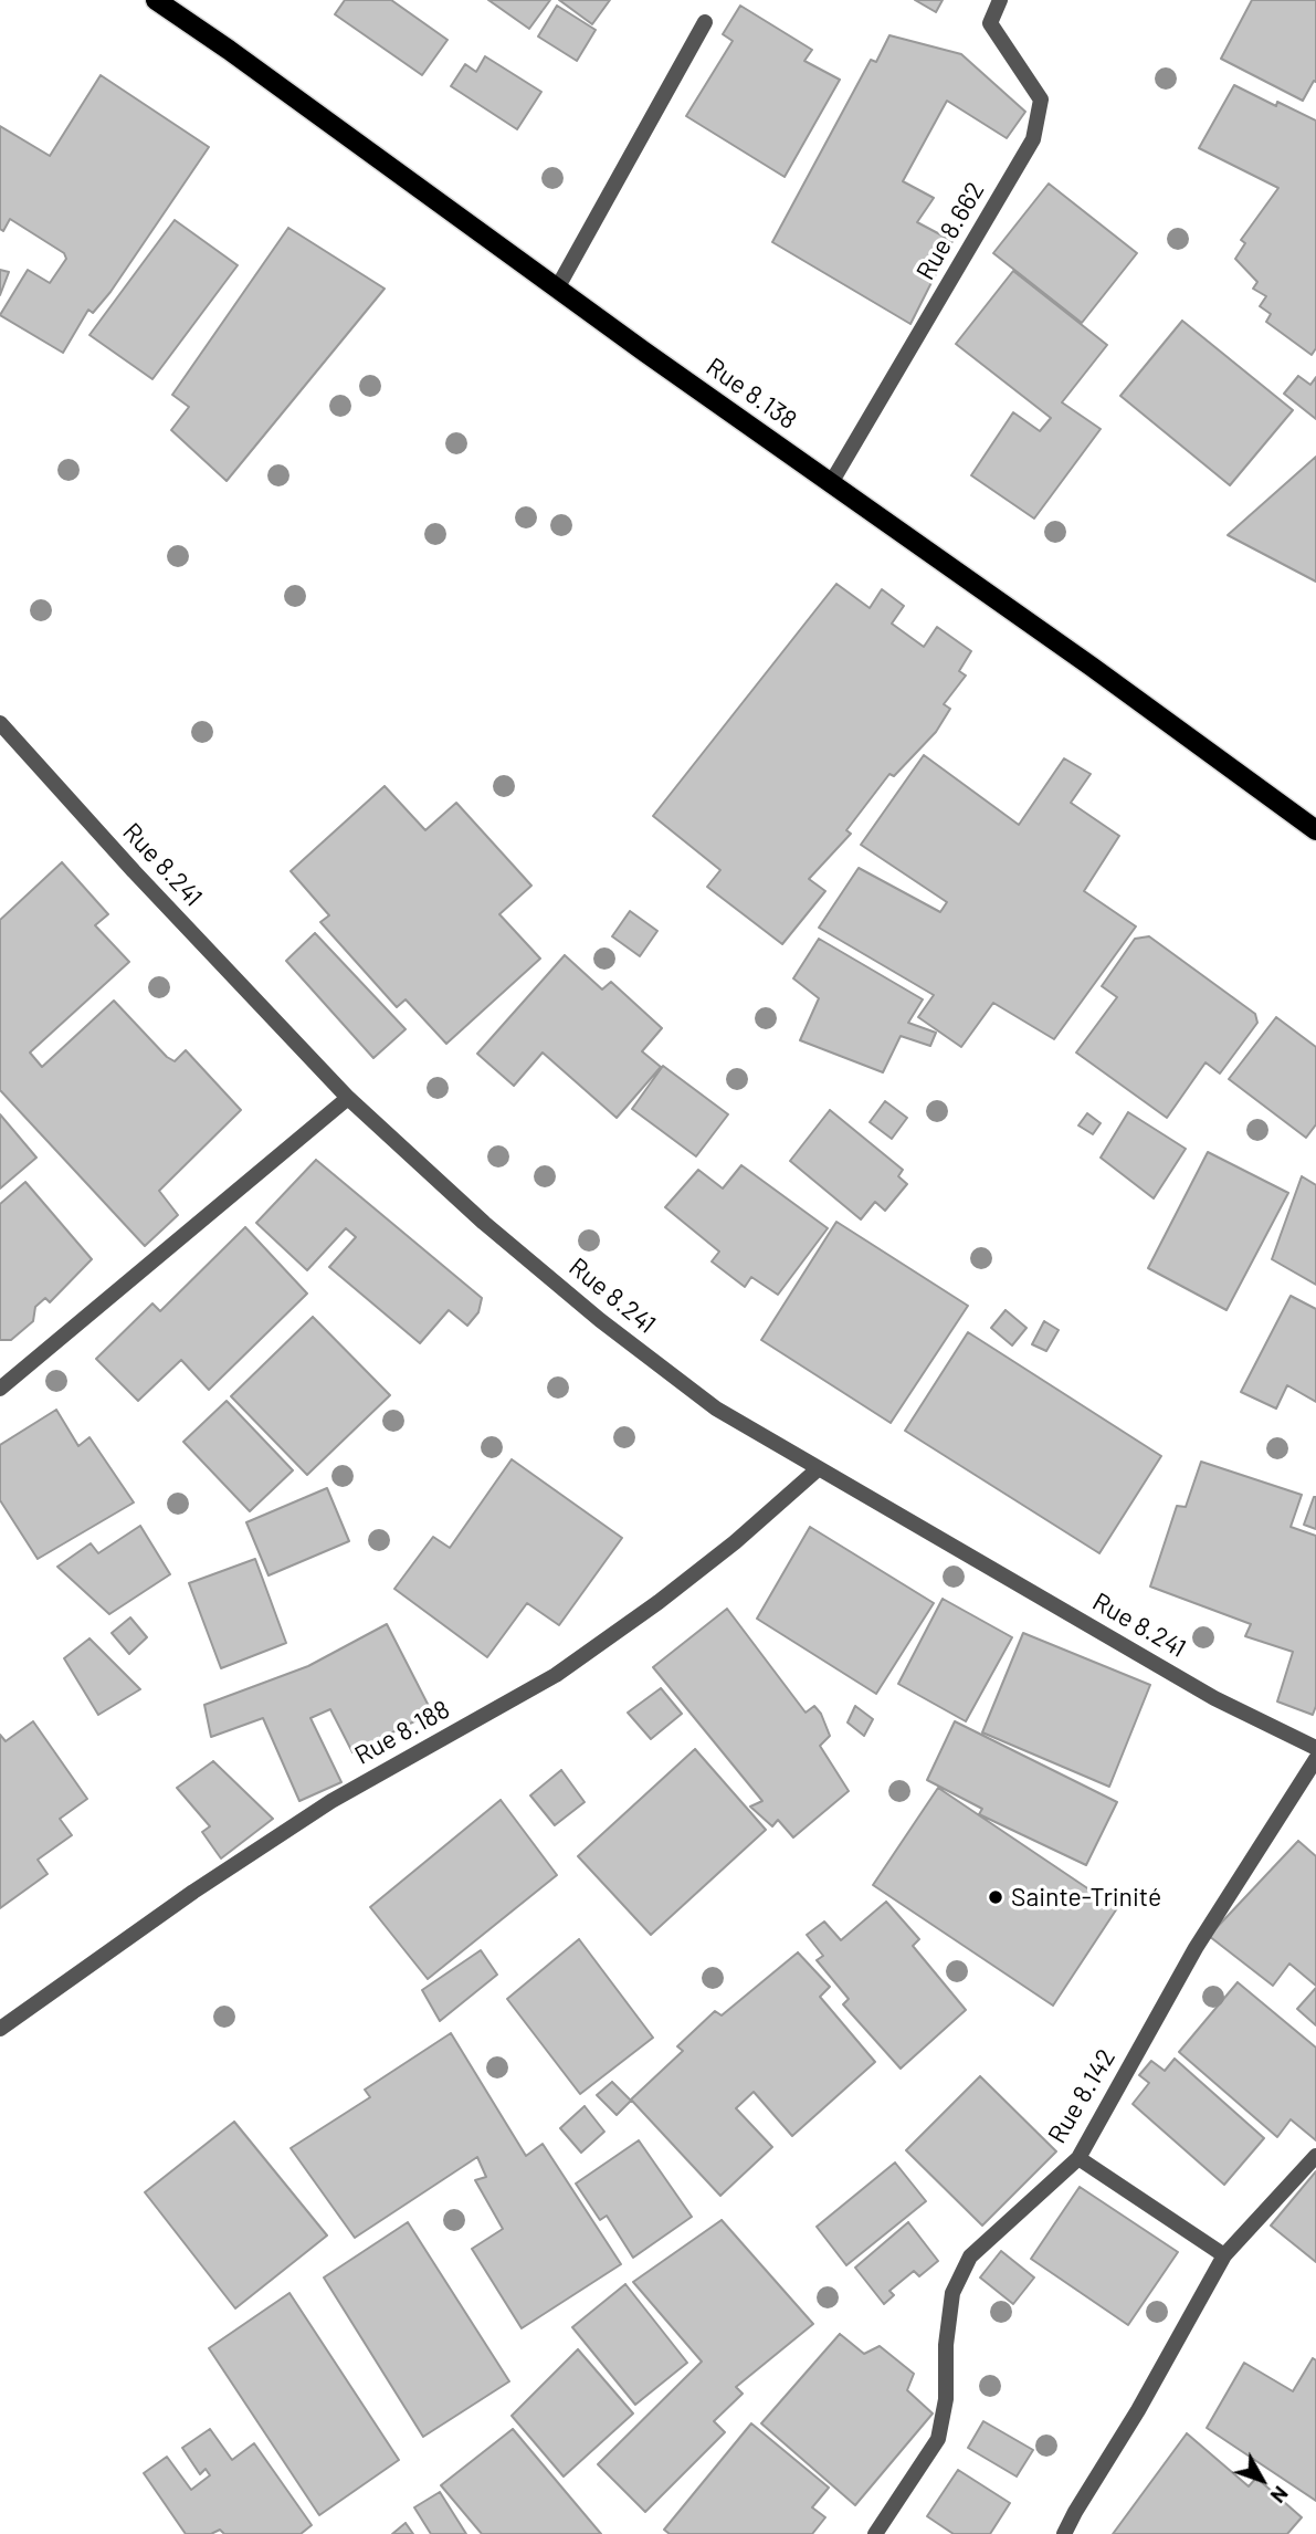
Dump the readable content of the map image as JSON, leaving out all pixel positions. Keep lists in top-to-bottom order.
{
  "streets": {
    "main road": ["Rue 8.138"],
    "street": [
      "Rue 8.662",
      "Rue 8.241",
      "Rue 8.188",
      "Rue 8.142"
    ]
  },
  "crossings": [
    ["Rue 8.662", "Rue 8.138"],
    ["Rue 8.241", "Rue 8.188"]
  ],
  "places": ["Sainte-Trinité"],
  "north": "bottom right"
}
